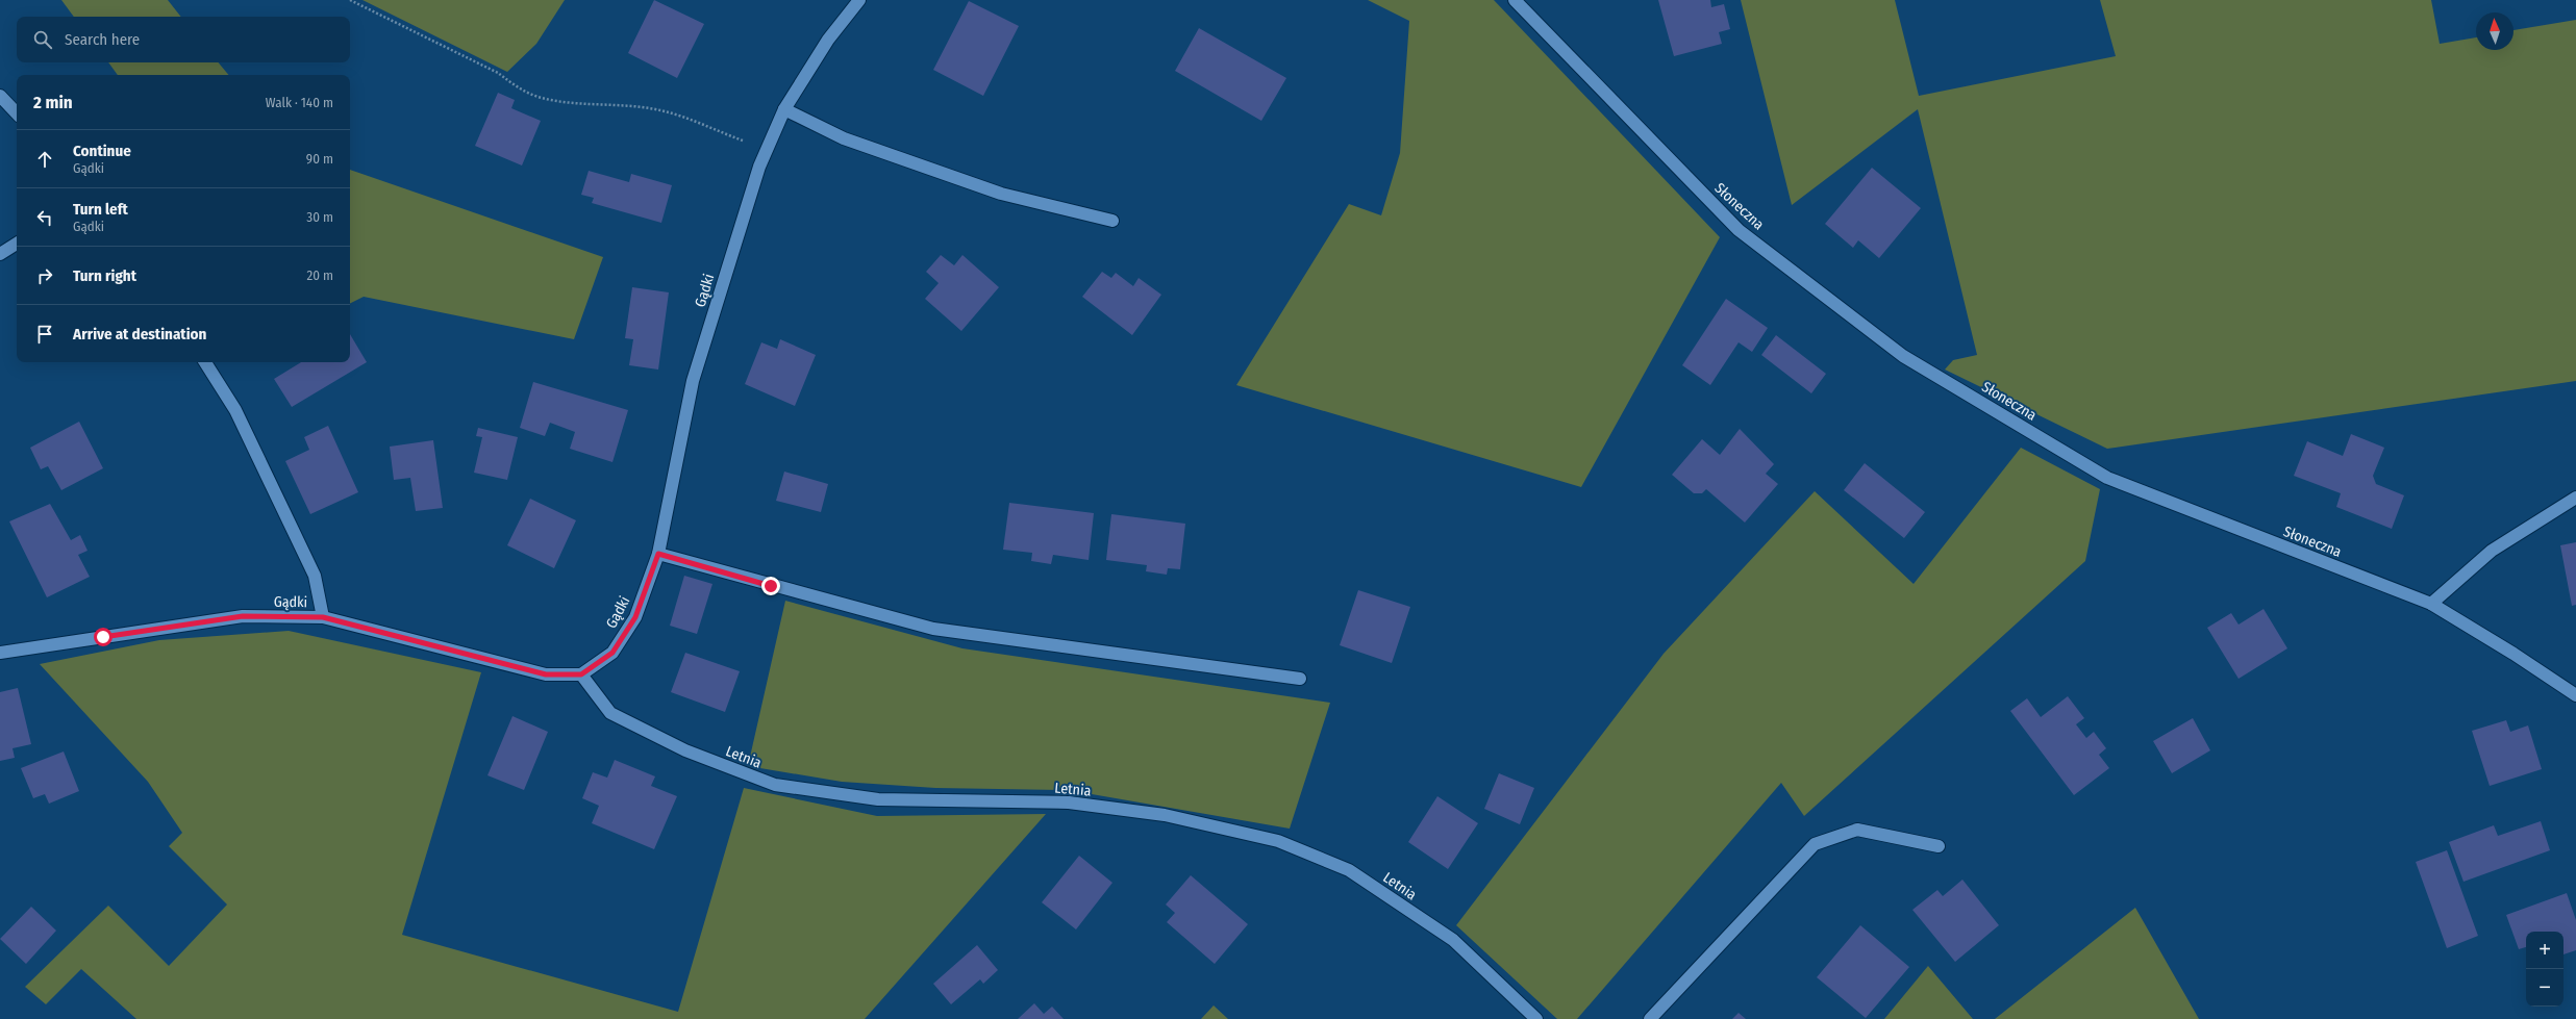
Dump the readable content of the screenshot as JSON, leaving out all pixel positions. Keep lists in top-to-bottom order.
{
  "streets": {
    "street": ["Słoneczna", "Gądki", "Letnia"]
  },
  "crossings": [
    ["Gądki", "Letnia"]
  ],
  "north": "top",
  "page": {
    "search": "Search here",
    "heading": ["2 min", "Walk · 140 m"],
    "list": [
      ["Continue", "Gądki", "90 m"],
      ["Turn left", "Gądki", "30 m"],
      ["Turn right", "20 m"],
      "Arrive at destination"
    ],
    "map_buttons": ["+", "−"]
  }
}
